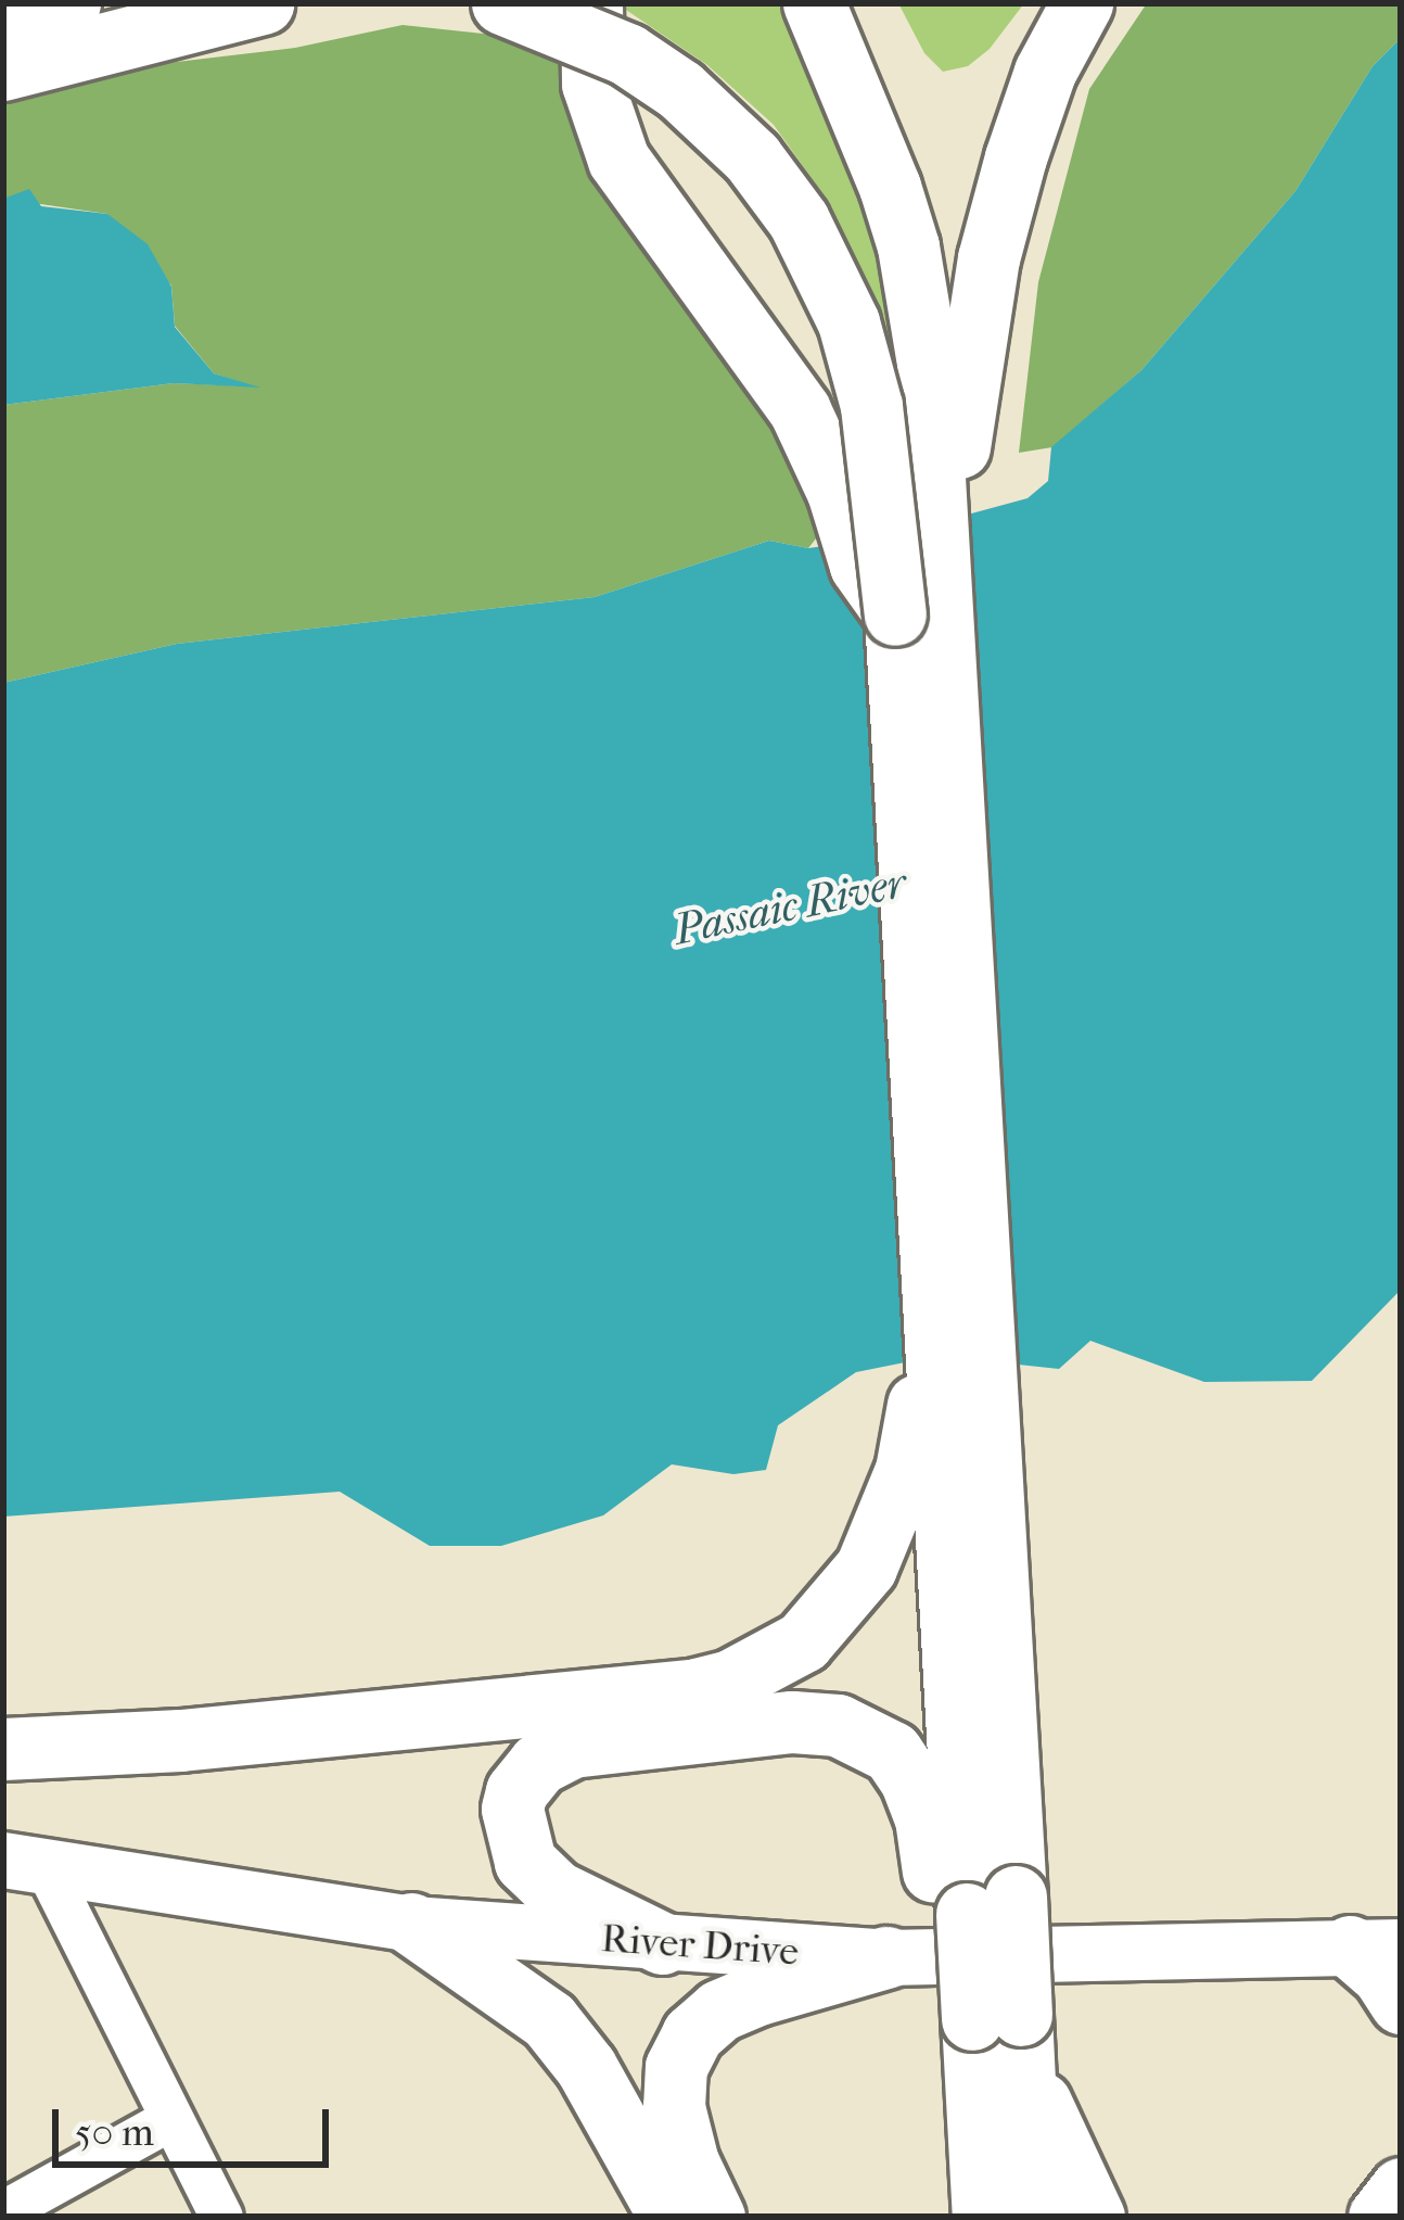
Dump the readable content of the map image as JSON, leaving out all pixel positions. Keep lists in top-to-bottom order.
{
  "streets": {
    "main road": ["River Drive"]
  },
  "water": ["Passaic River"],
  "scale_bar": "50 m"
}
